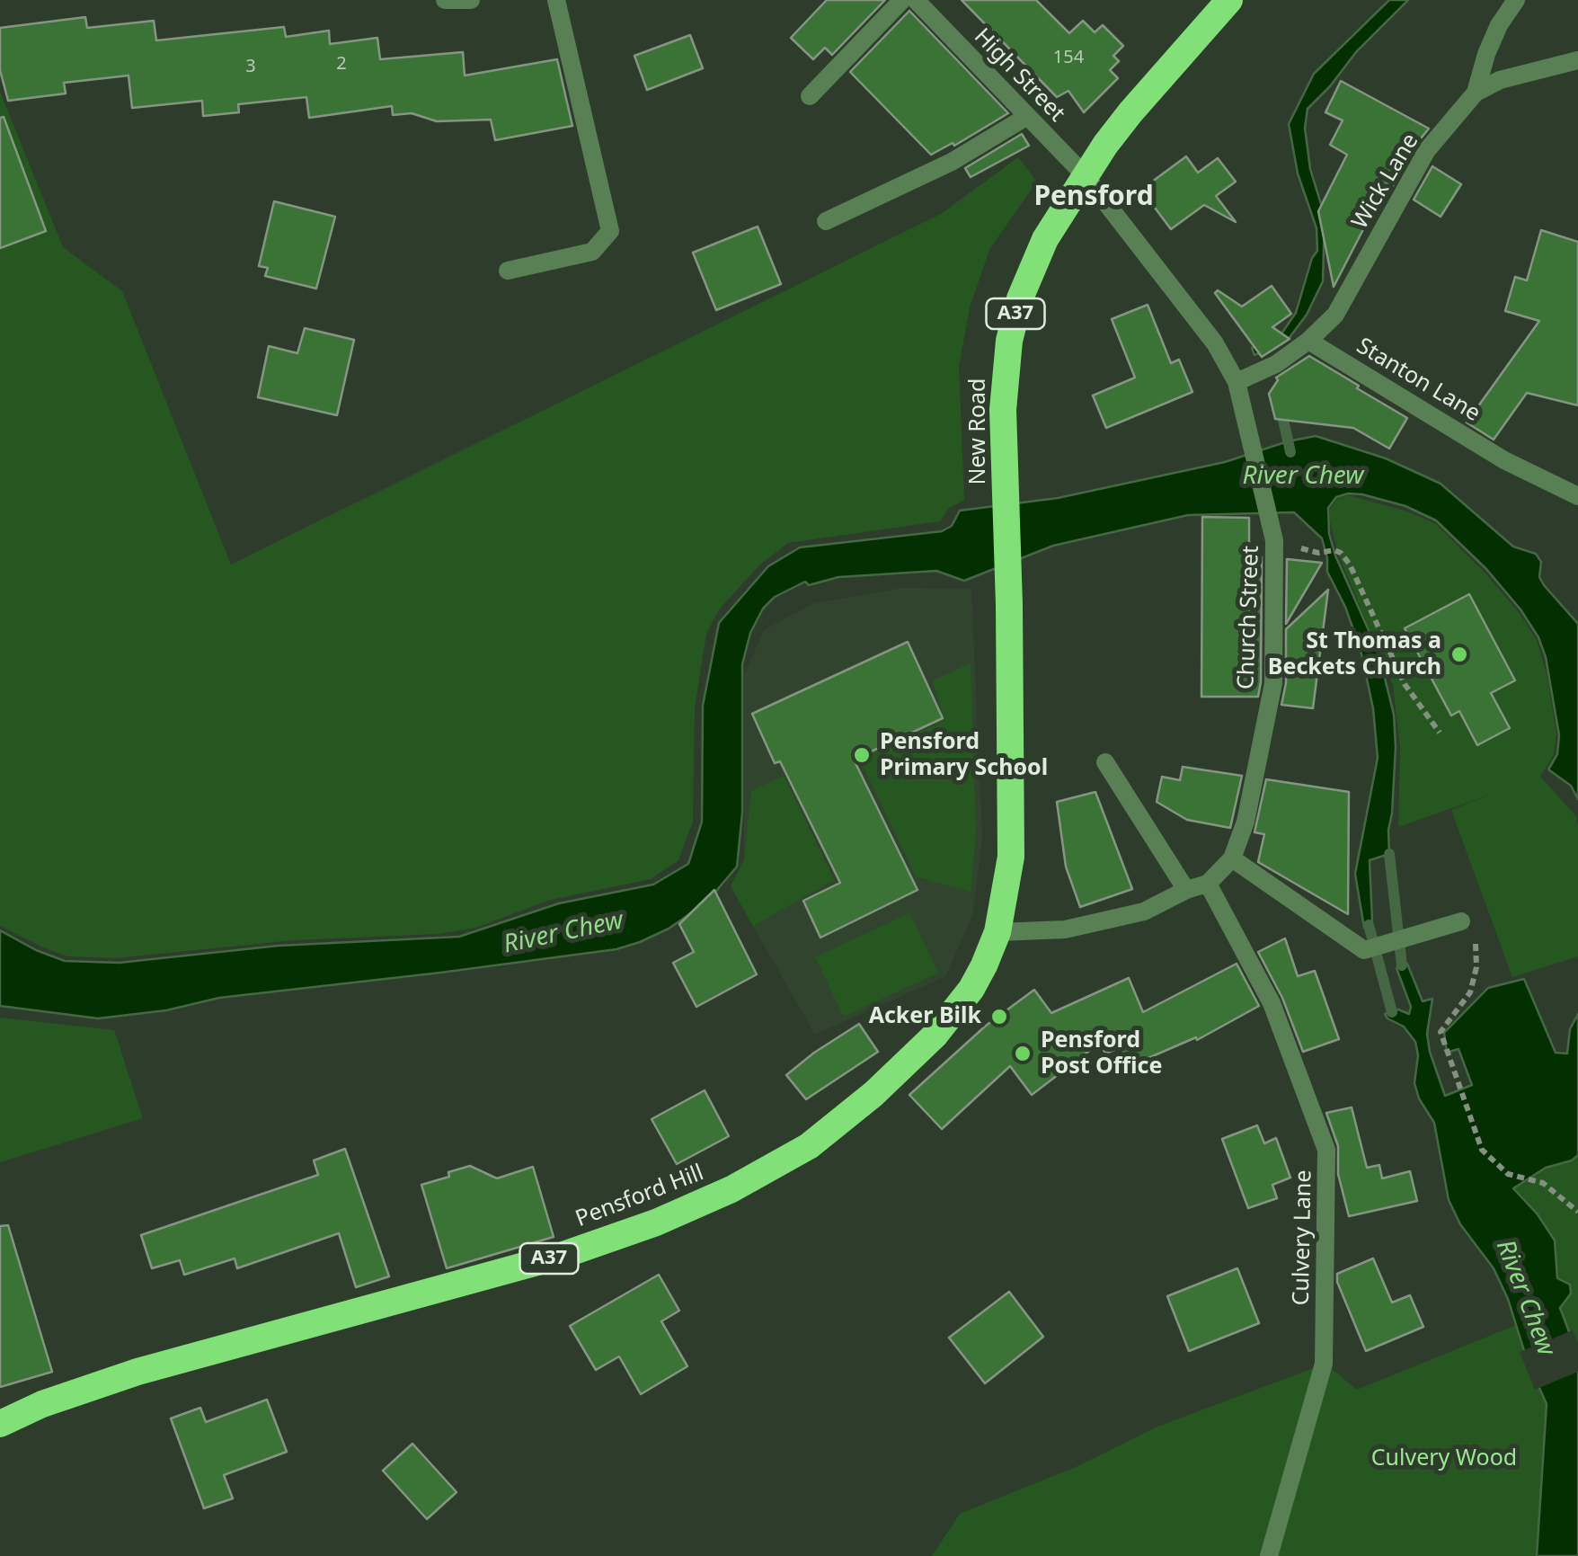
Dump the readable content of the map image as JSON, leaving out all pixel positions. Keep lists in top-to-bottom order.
{
  "streets": {
    "highway": ["A37", "New Road", "Pensford Hill"],
    "street": [
      "High Street",
      "Wick Lane",
      "Stanton Lane",
      "Church Street",
      "Culvery Lane"
    ]
  },
  "crossings": [
    ["High Street", "New Road"],
    ["High Street", "Church Street"],
    ["Wick Lane", "Stanton Lane"],
    ["New Road", "Church Street"],
    ["New Road", "Pensford Hill"],
    ["Church Street", "Pensford Hill"],
    ["Church Street", "Culvery Lane"]
  ],
  "districts": ["Pensford"],
  "water": ["River Chew"],
  "parks": ["Culvery Wood"],
  "places": [
    "St Thomas a Beckets Church",
    "Pensford Primary School",
    "Acker Bilk",
    "Pensford Post Office"
  ],
  "house_numbers": ["154", "2", "3"]
}
